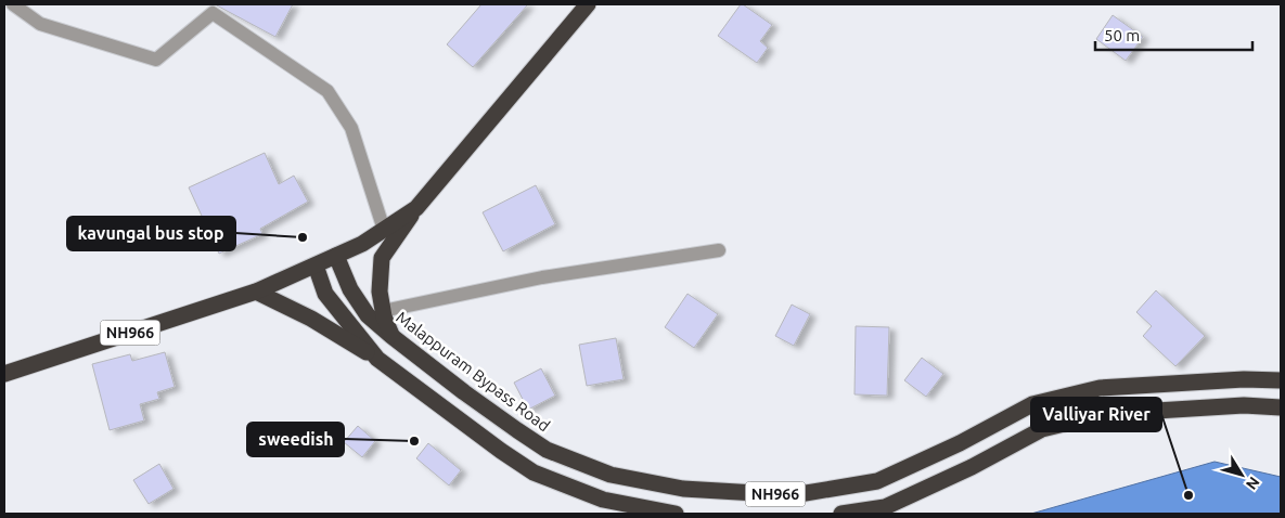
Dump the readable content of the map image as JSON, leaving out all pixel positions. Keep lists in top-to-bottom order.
{
  "streets": {
    "highway": ["NH966", "Malappuram Bypass Road"]
  },
  "places": ["kavungal bus stop", "sweedish", "Valliyar River"],
  "scale_bar": "50 m",
  "north": "bottom right"
}
